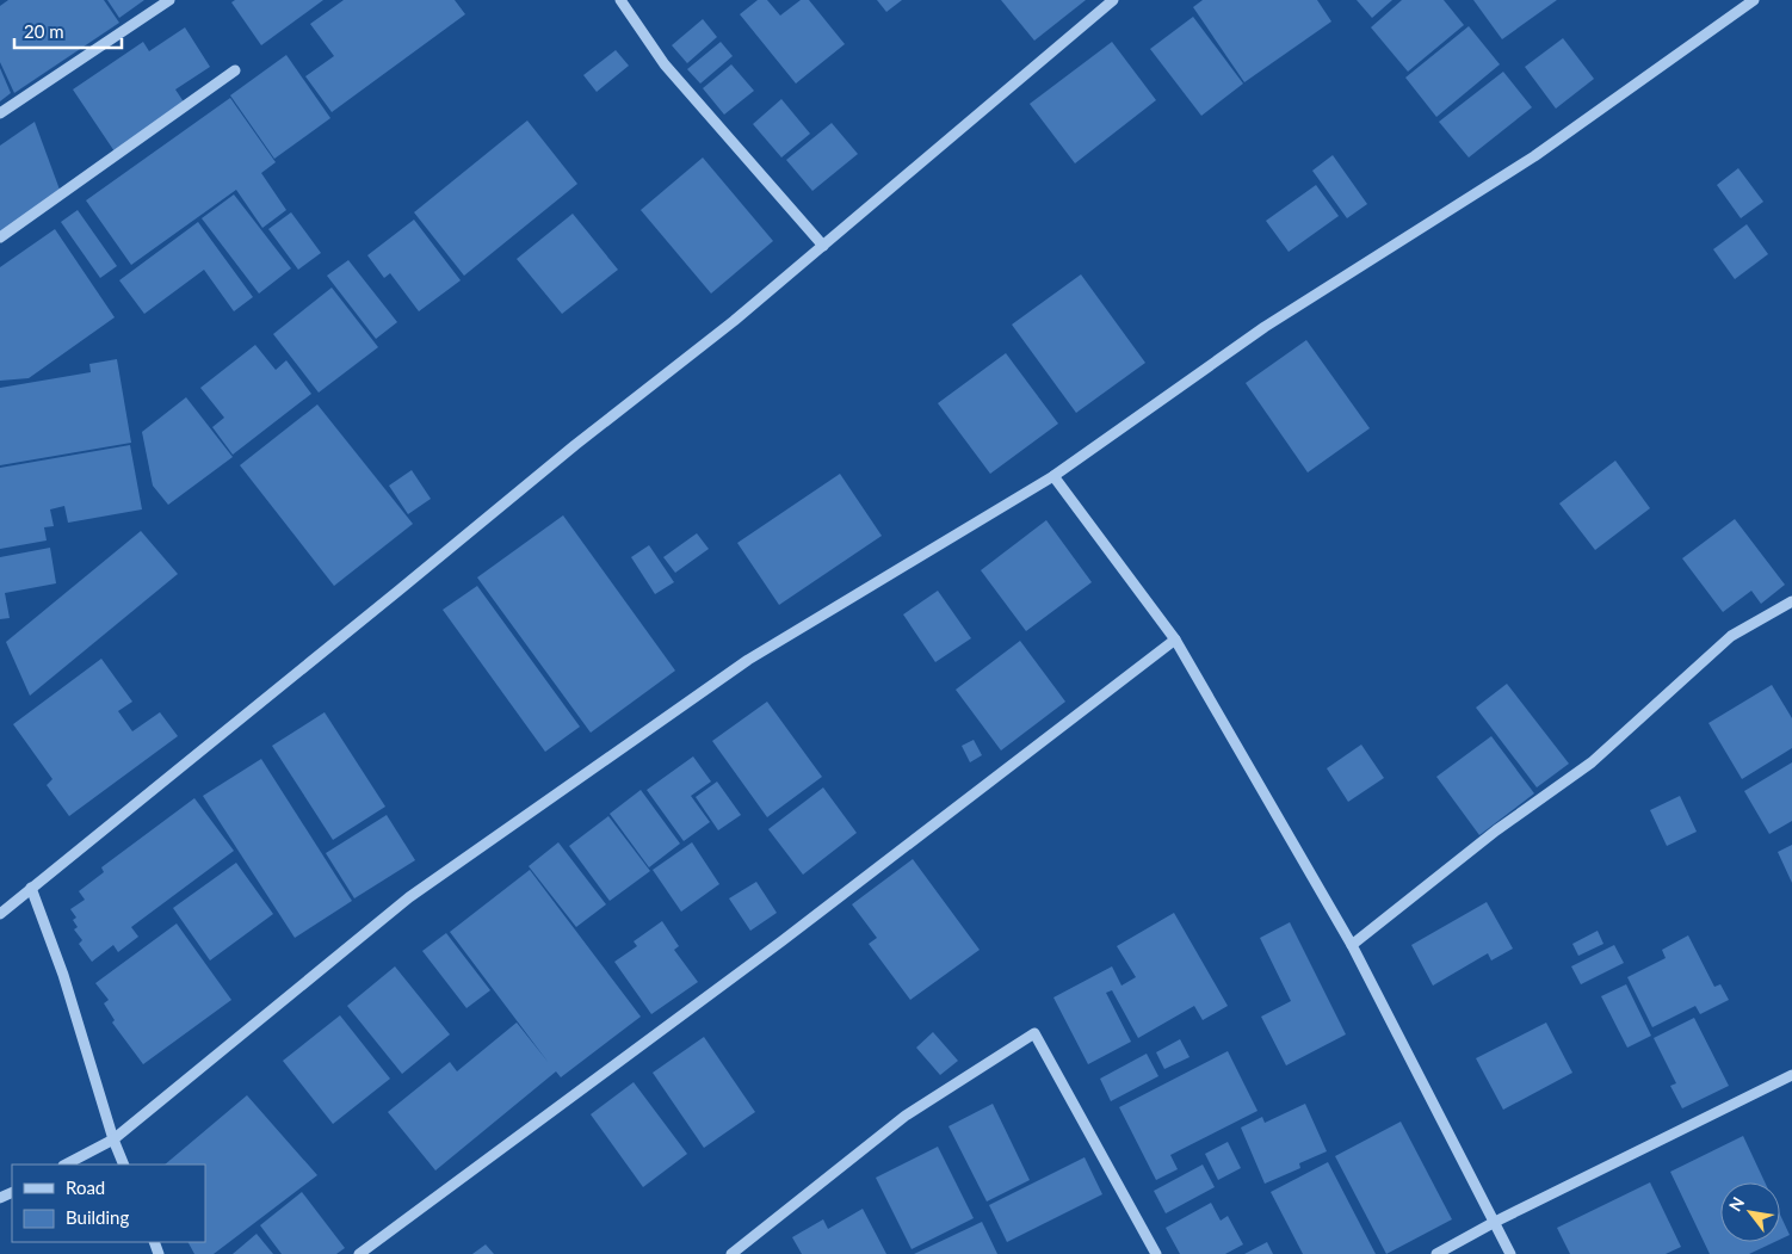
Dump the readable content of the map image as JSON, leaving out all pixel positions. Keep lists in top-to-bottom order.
{
  "legend": ["Road", "Building"],
  "scale_bar": "20 m",
  "north": "top left"
}
